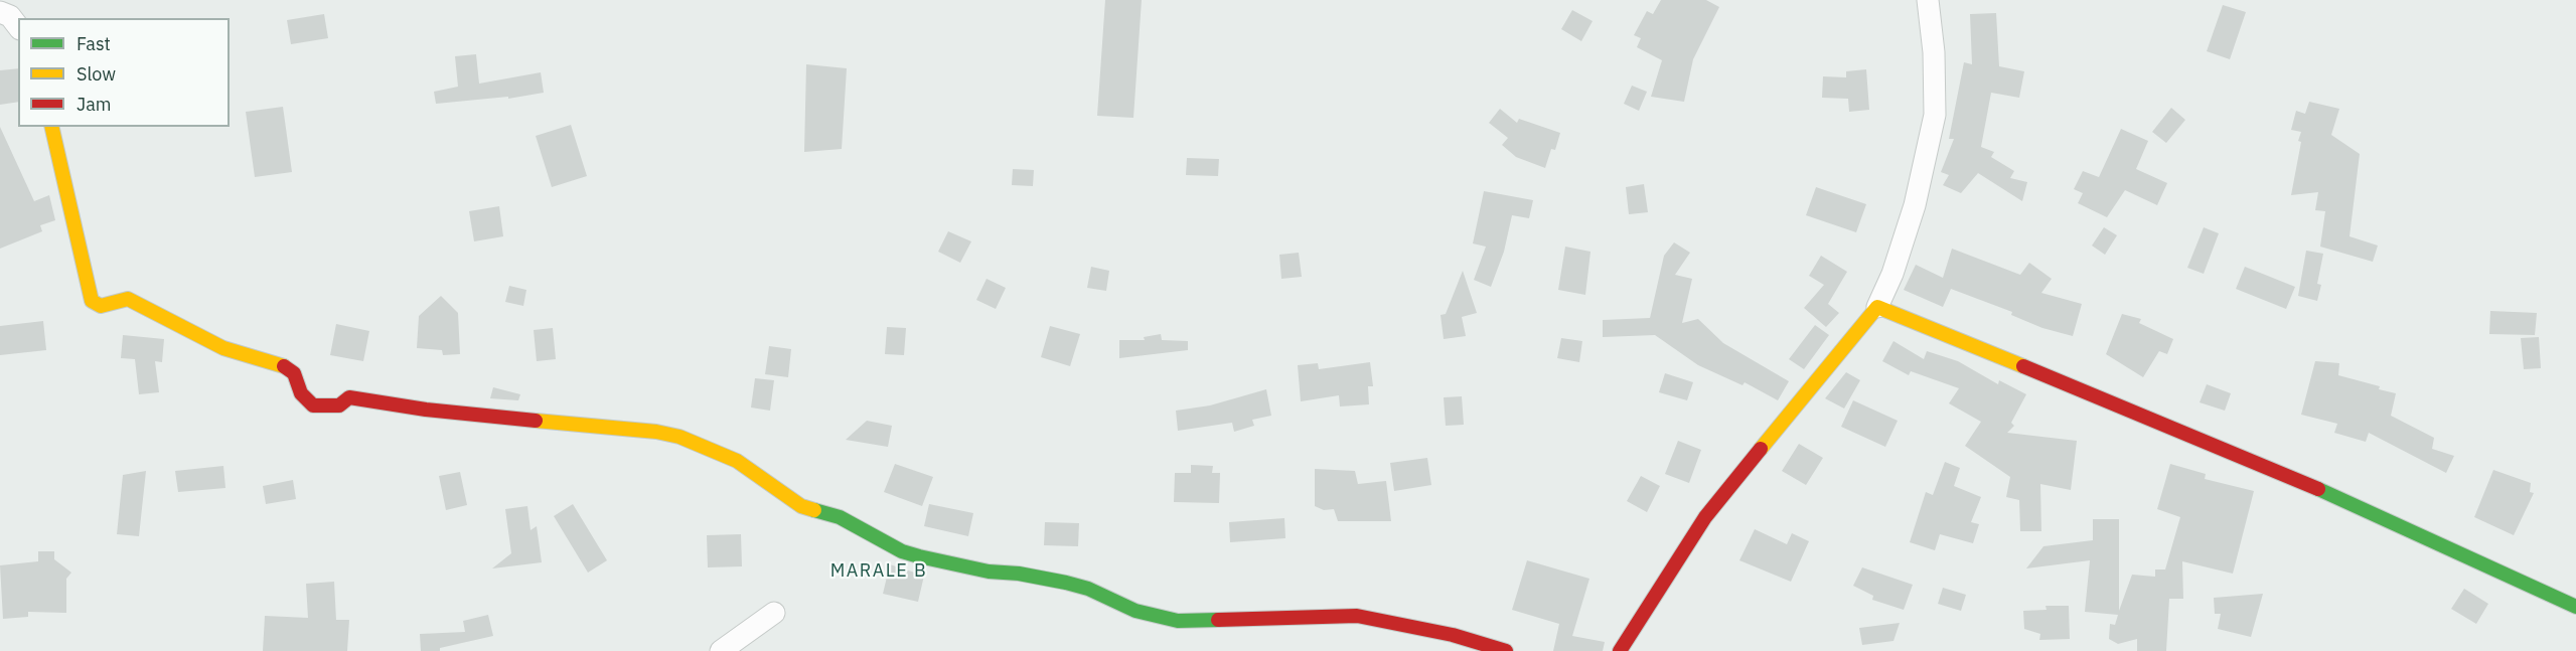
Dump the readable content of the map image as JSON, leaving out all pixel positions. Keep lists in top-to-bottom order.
{
  "districts": ["MARALE B"],
  "legend": ["Fast", "Slow", "Jam"]
}
